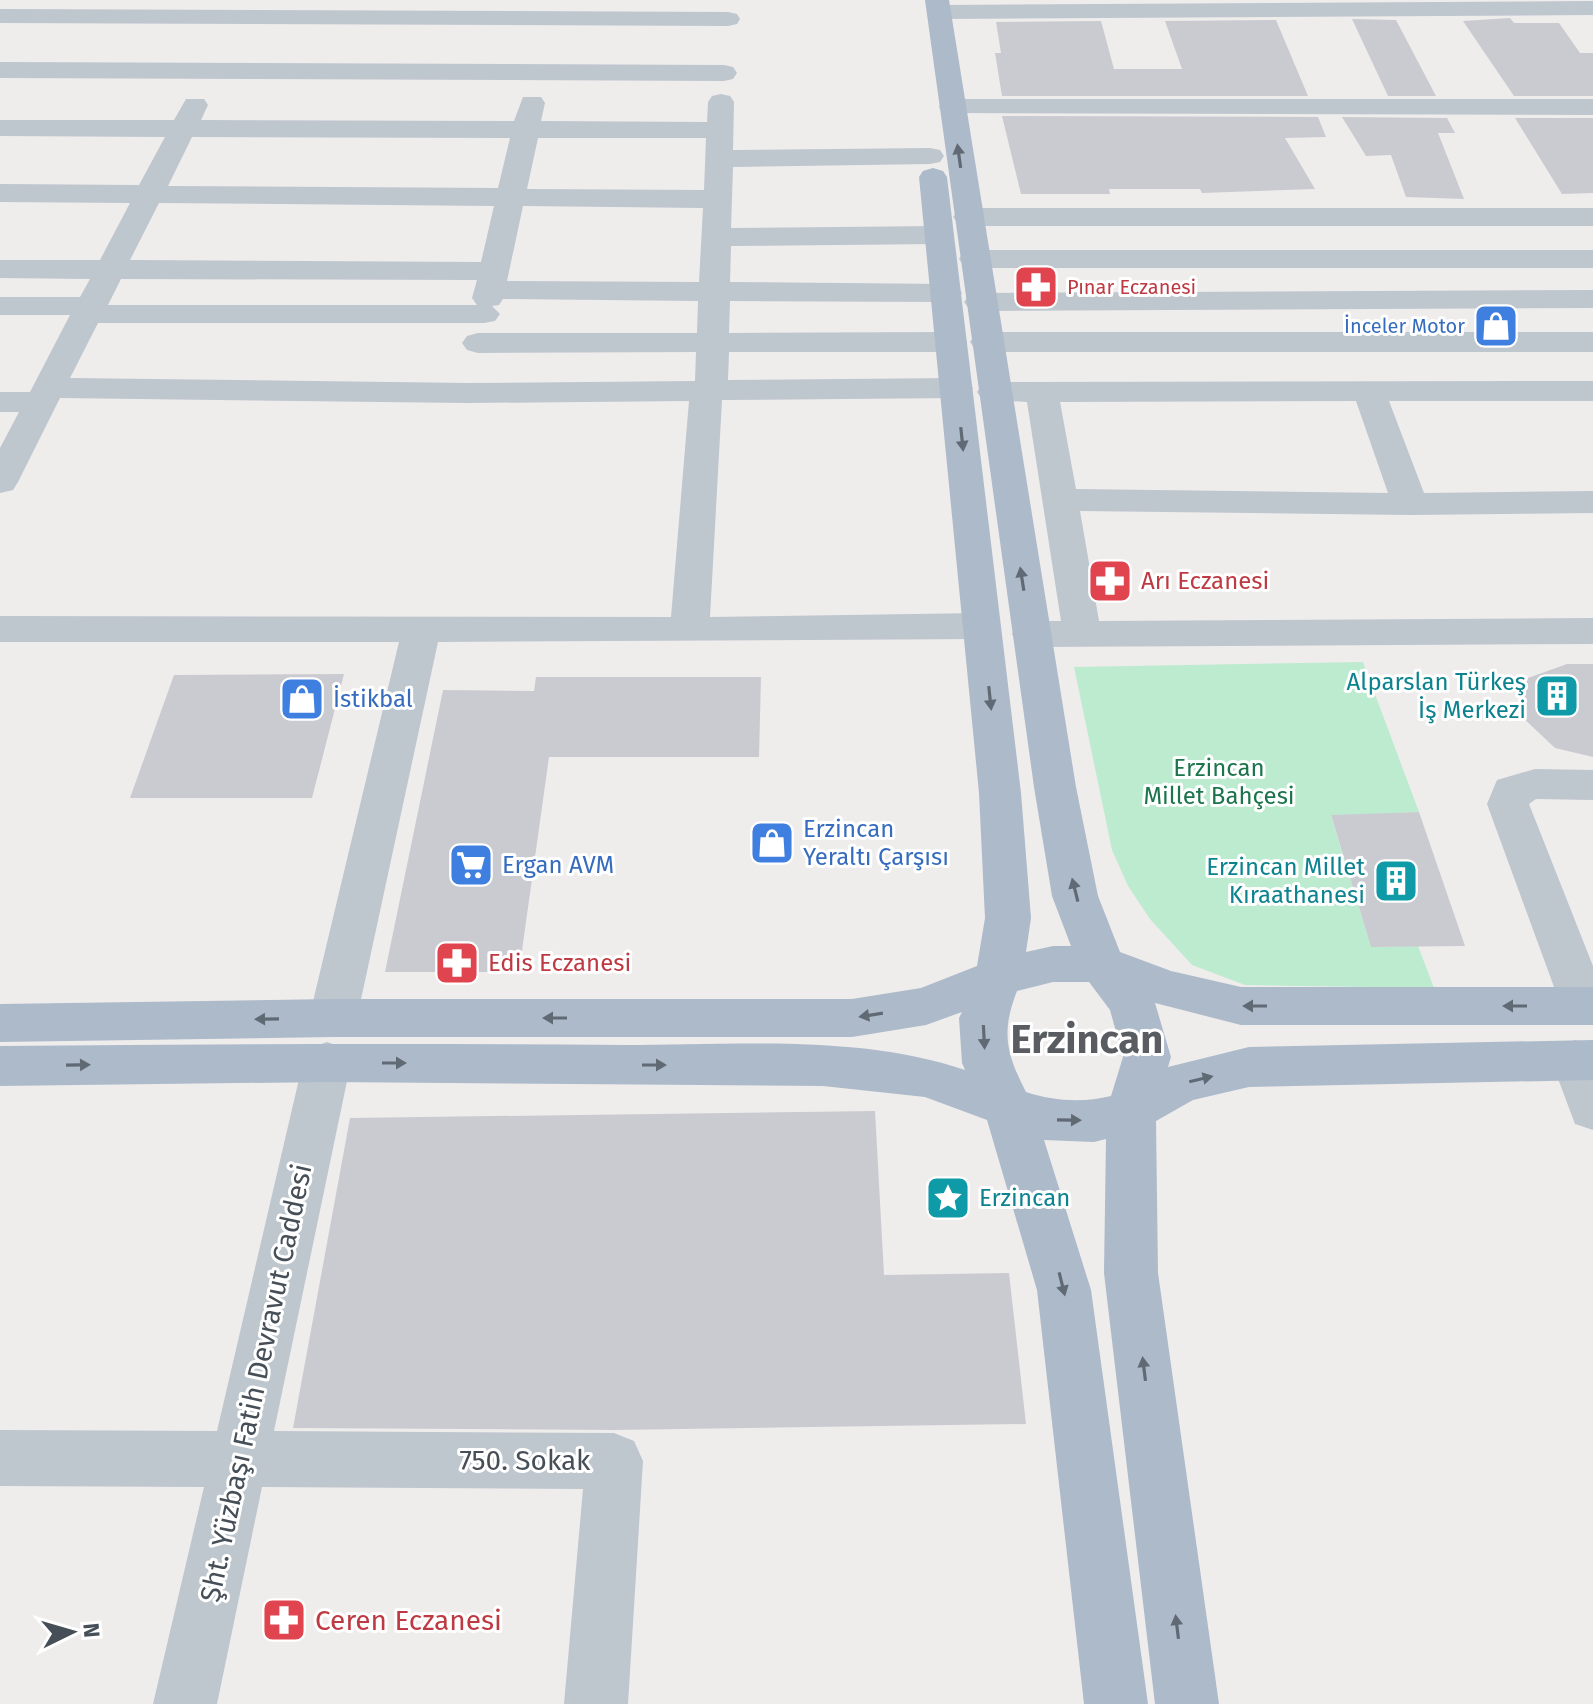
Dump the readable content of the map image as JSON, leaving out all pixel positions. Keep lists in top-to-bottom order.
{
  "streets": {
    "street": ["Şht. Yüzbaşı Fatih Devravut Caddesi", "750. Sokak"]
  },
  "crossings": [
    ["Şht. Yüzbaşı Fatih Devravut Caddesi", "750. Sokak"]
  ],
  "districts": ["Erzincan"],
  "parks": ["Erzincan Millet Bahçesi"],
  "places": {
    "pharmacy": [
      "Pınar Eczanesi",
      "Arı Eczanesi",
      "Edis Eczanesi",
      "Ceren Eczanesi"
    ],
    "shop": ["İnceler Motor", "İstikbal", "Erzincan Yeraltı Çarşısı"],
    "building": ["Alparslan Türkeş İş Merkezi", "Erzincan Millet Kıraathanesi"],
    "supermarket": ["Ergan AVM"],
    "place": ["Erzincan"]
  },
  "north": "right"
}
